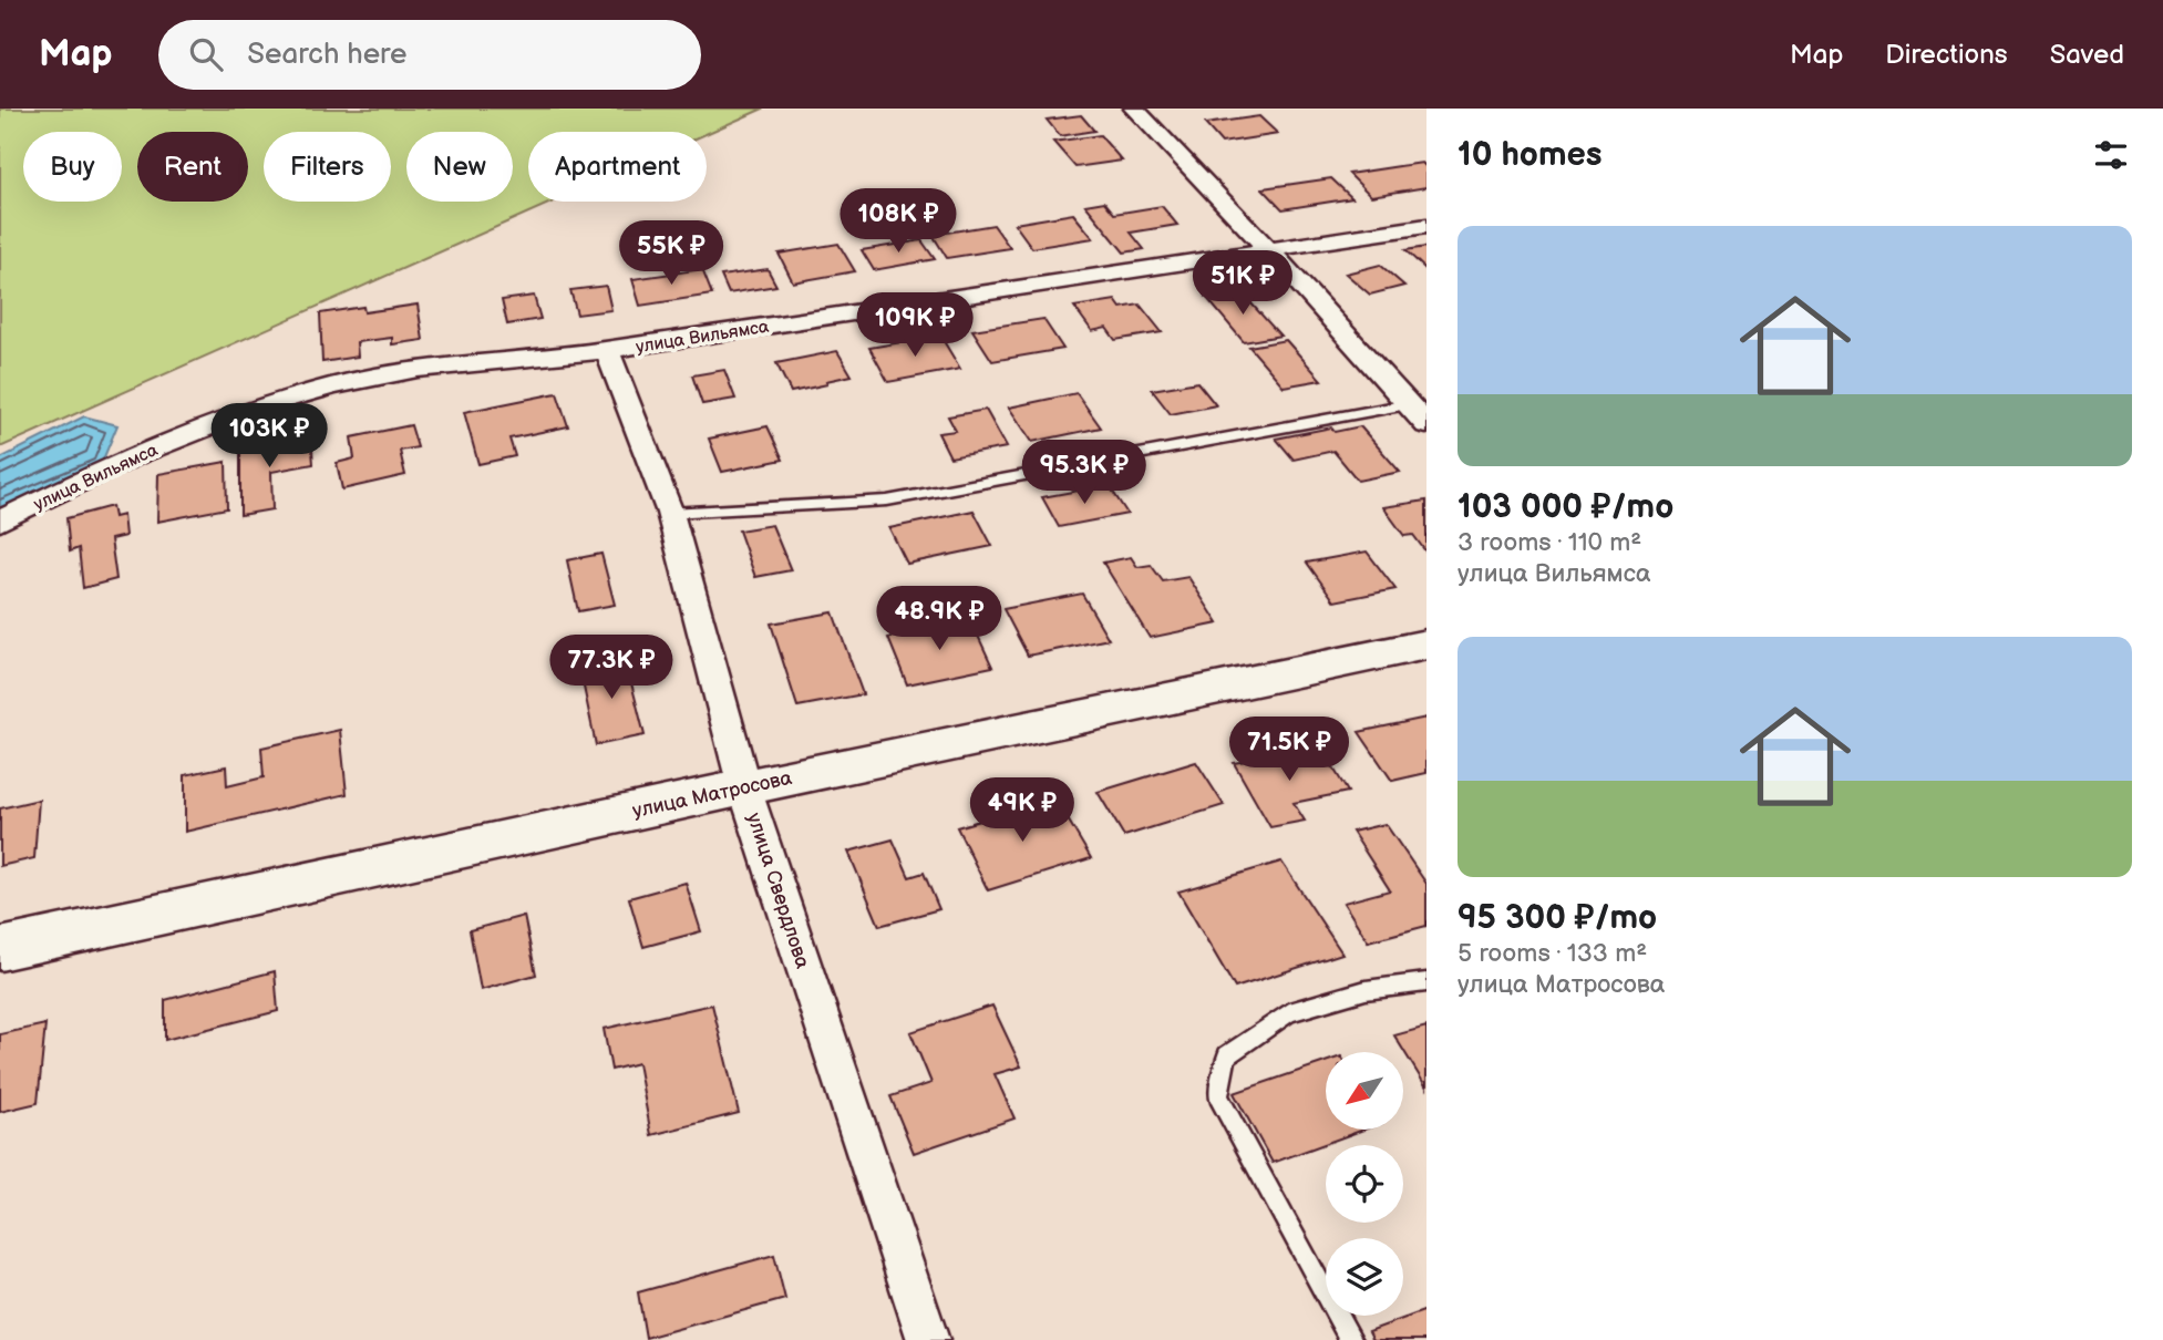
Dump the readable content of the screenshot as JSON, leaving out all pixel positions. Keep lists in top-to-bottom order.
{
  "streets": {
    "street": ["улица Вильямса", "улица Матросова", "улица Свердлова"]
  },
  "crossings": [
    ["улица Вильямса", "улица Свердлова"],
    ["улица Матросова", "улица Свердлова"]
  ],
  "north": "bottom left",
  "page": {
    "header": "Map",
    "search": "Search here",
    "nav": ["Map", "Directions", "Saved"],
    "heading": "10 homes",
    "chip": [
      "Buy",
      "Rent",
      "Filters",
      "New",
      "Apartment"
    ],
    "price": [
      "108K ₽",
      "55K ₽",
      "51K ₽",
      "109K ₽",
      "103K ₽",
      "95.3K ₽",
      "48.9K ₽",
      "77.3K ₽",
      "71.5K ₽",
      "49K ₽"
    ],
    "list": [
      {
        "name": "103 000 ₽/mo",
        "note": "3 rooms · 110 m² · улица Вильямса"
      },
      {
        "name": "95 300 ₽/mo",
        "note": "5 rooms · 133 m² · улица Матросова"
      }
    ]
  }
}
